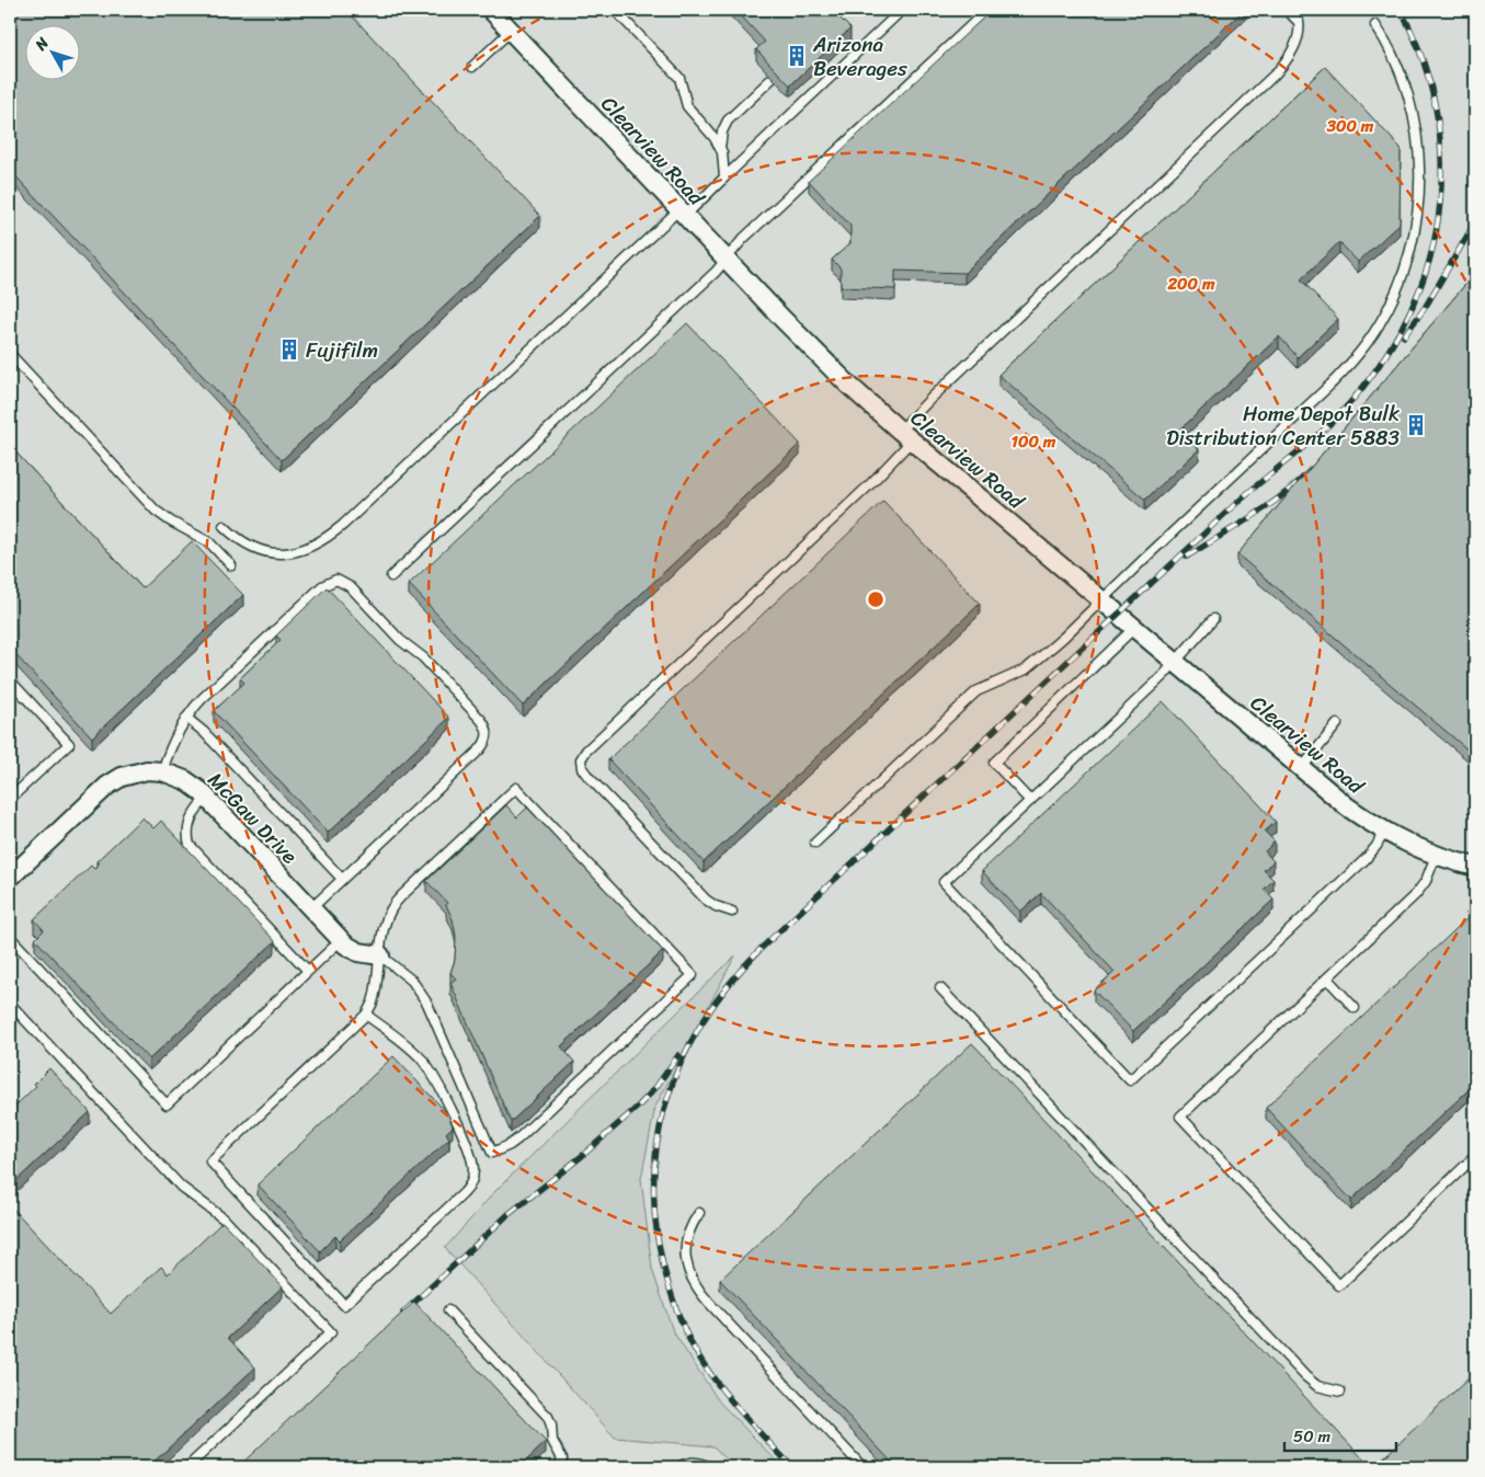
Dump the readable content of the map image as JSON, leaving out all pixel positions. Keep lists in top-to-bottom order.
{
  "streets": {
    "street": ["Clearview Road", "McGaw Drive"]
  },
  "places": {
    "building": ["Arizona Beverages", "Fujifilm", "Home Depot Bulk Distribution Center 5883"]
  },
  "scale_bar": "50 m",
  "north": "top left",
  "rings": ["300 m", "200 m", "100 m"]
}
